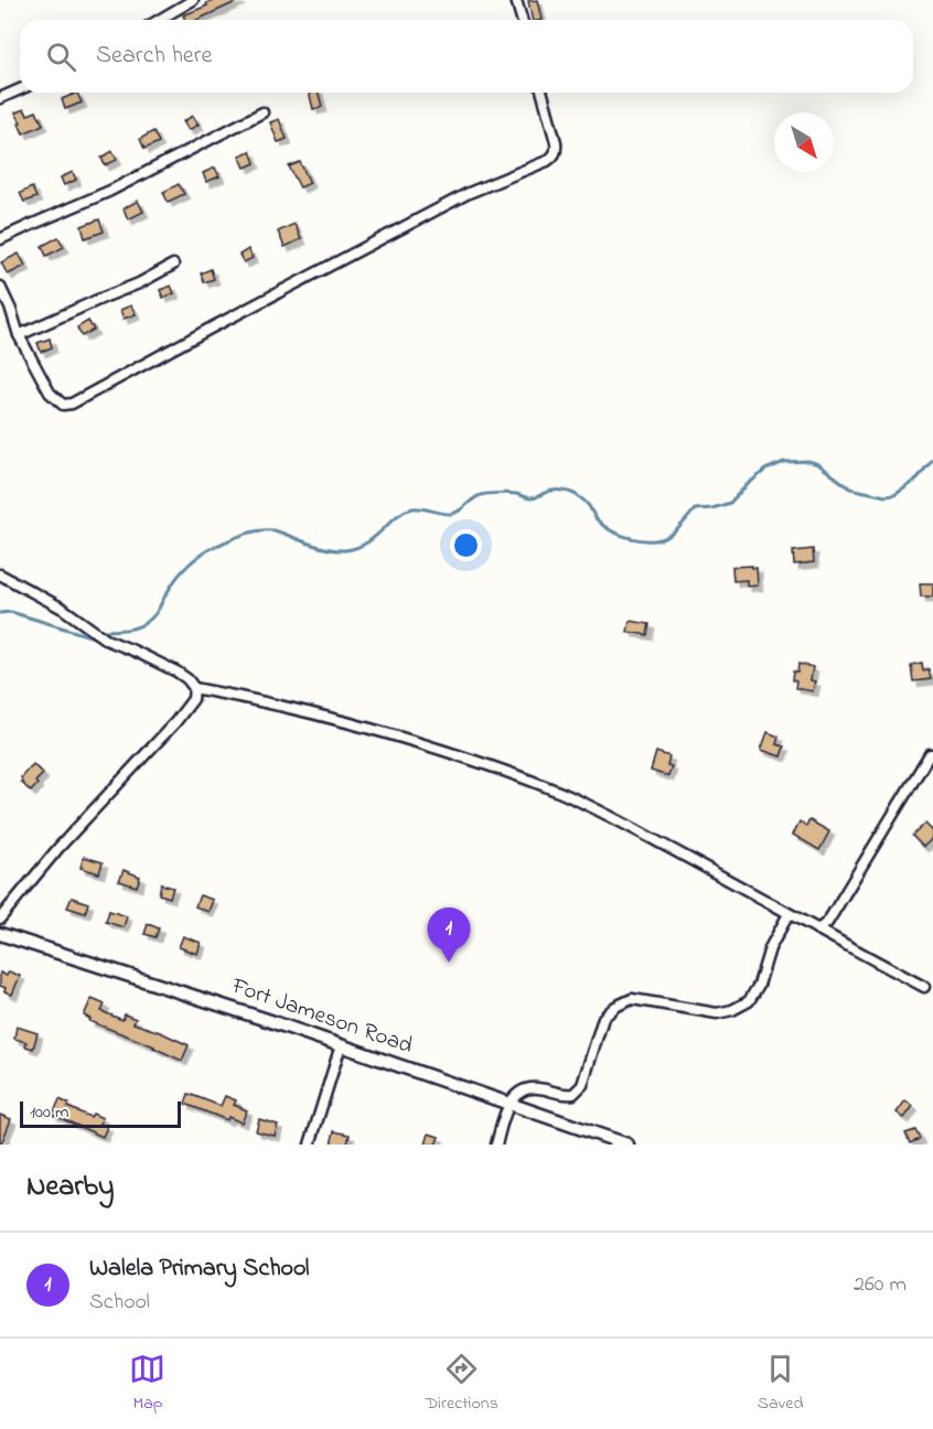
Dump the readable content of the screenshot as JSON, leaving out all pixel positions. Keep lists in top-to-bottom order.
{
  "streets": {
    "street": ["Fort Jameson Road"]
  },
  "scale_bar": "100 m",
  "north": "bottom right",
  "page": {
    "search": "Search here",
    "pins": "1",
    "scale": "100 m",
    "heading": "Nearby",
    "list": [
      {
        "mark": "1",
        "name": "Walela Primary School",
        "note": "School",
        "value": "260 m"
      }
    ],
    "nav": ["Map", "Directions", "Saved"]
  }
}
